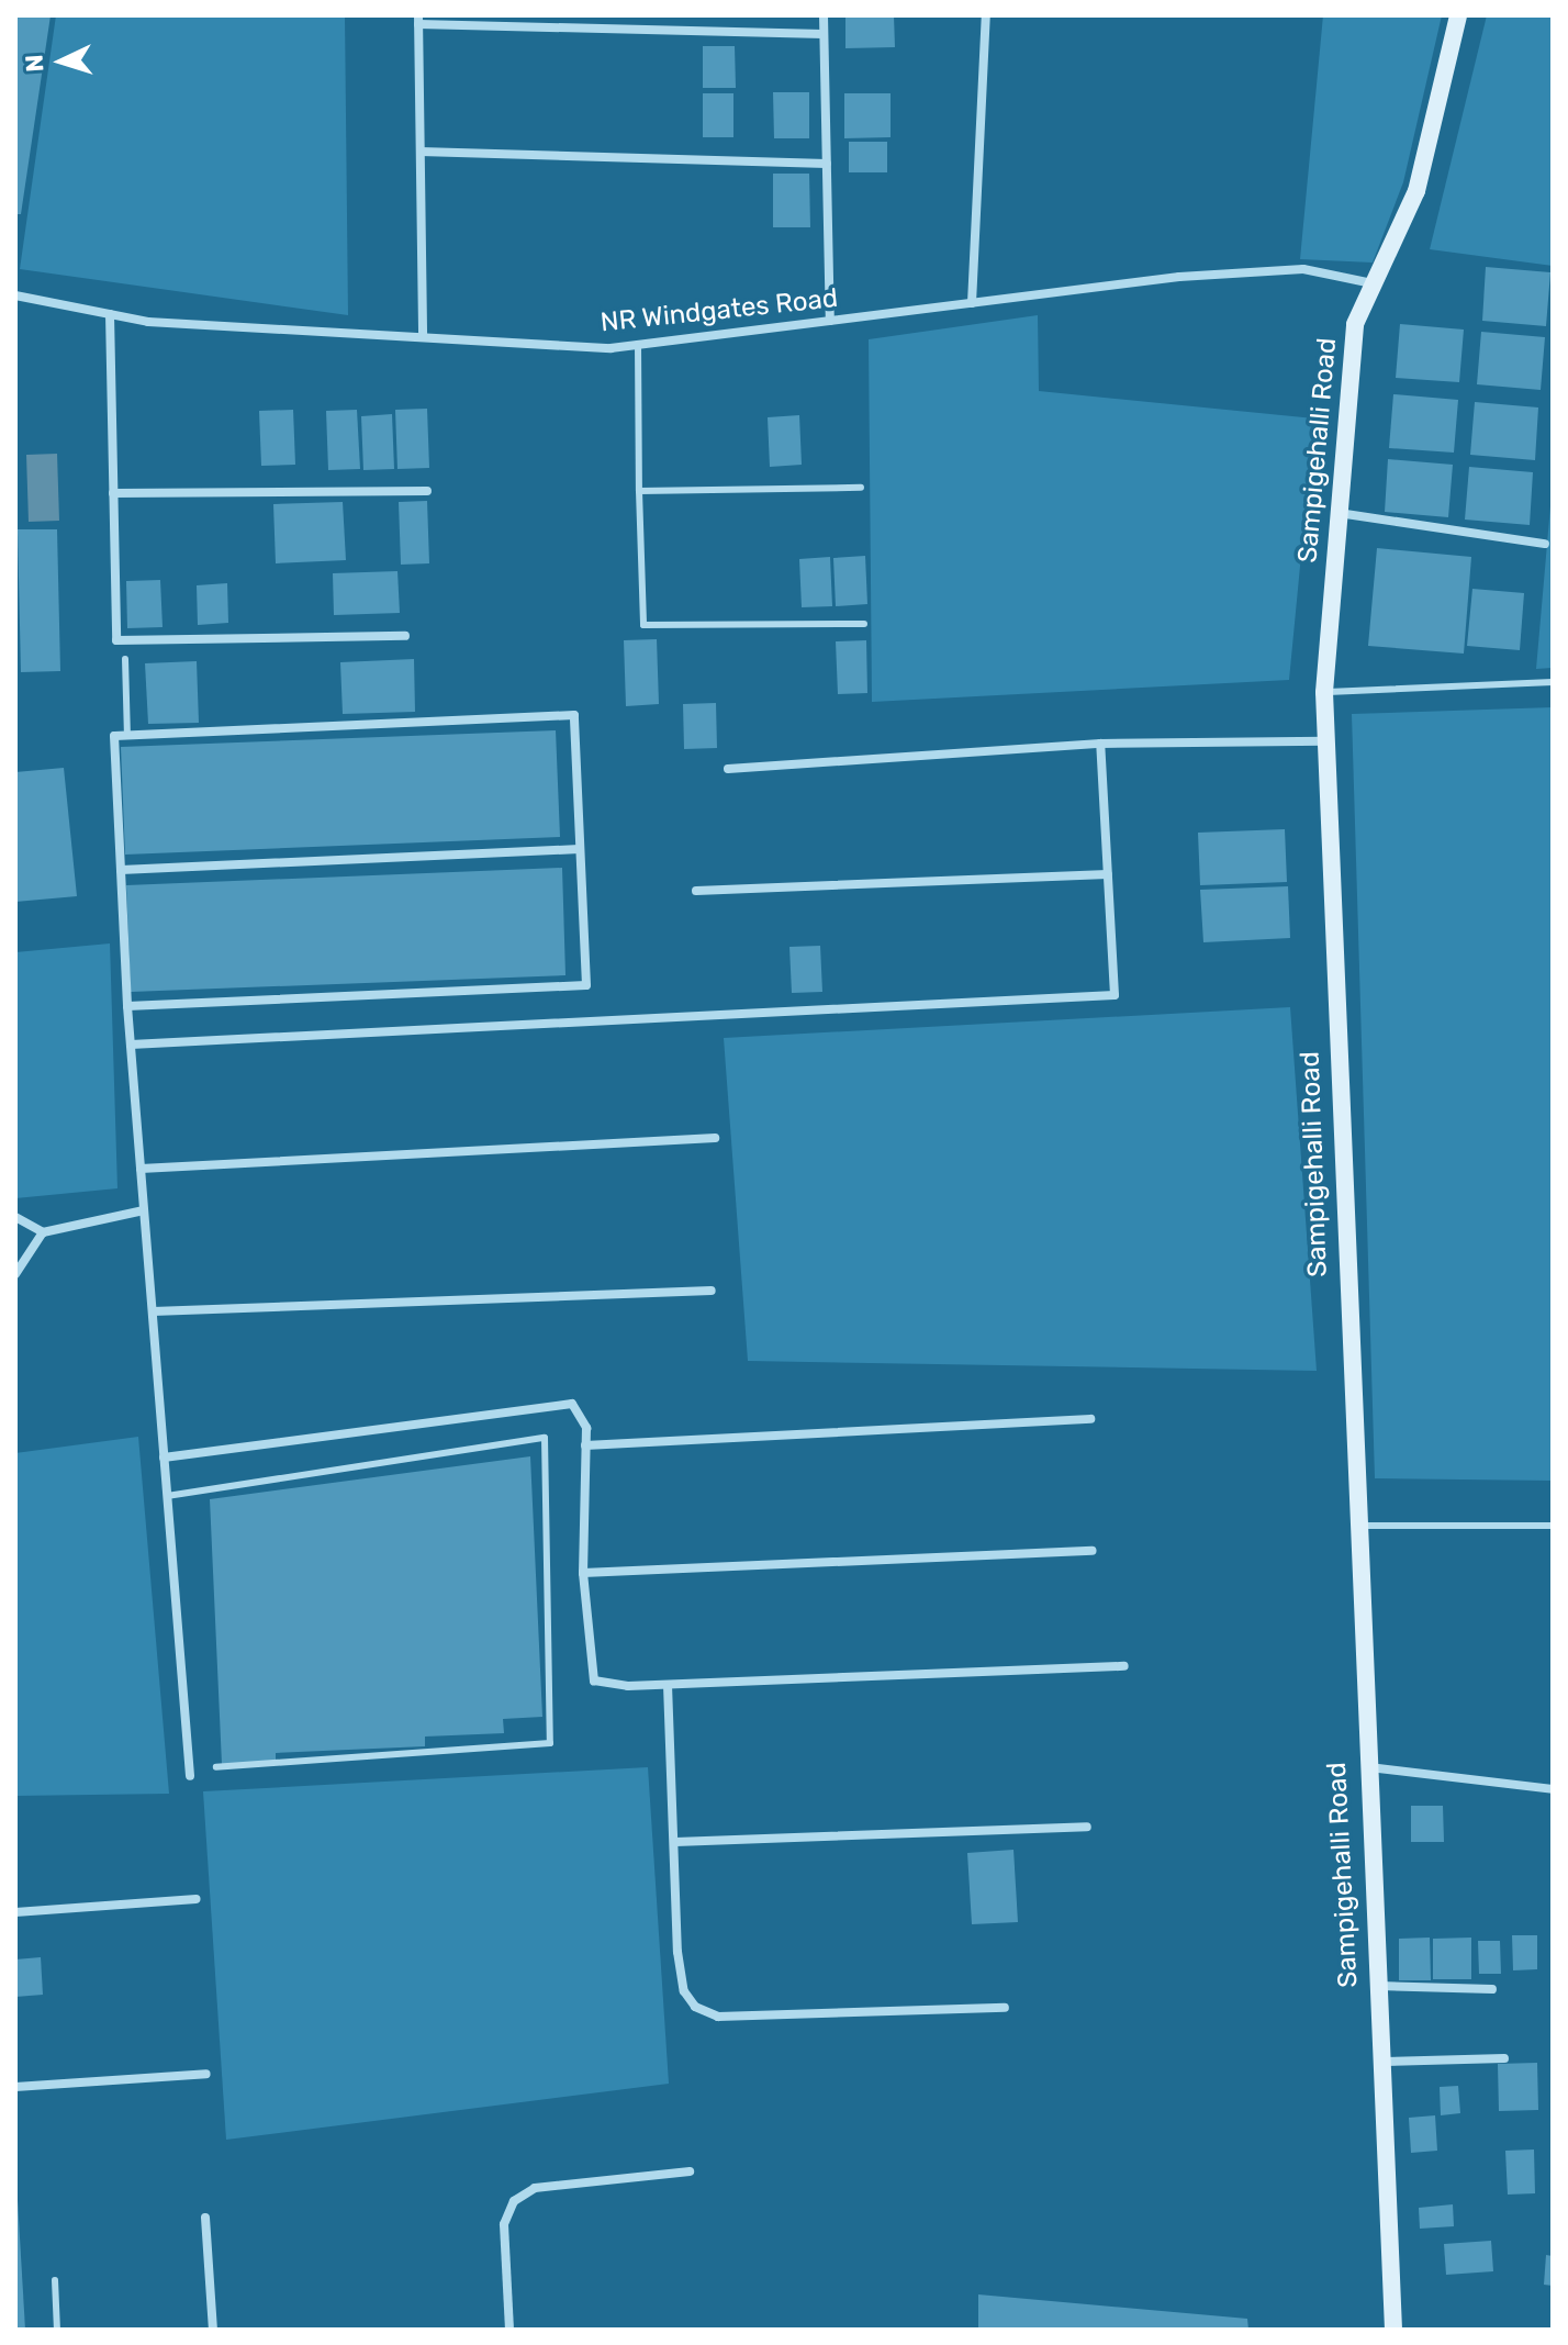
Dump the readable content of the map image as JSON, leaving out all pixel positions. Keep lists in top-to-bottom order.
{
  "streets": {
    "street": ["NR Windgates Road", "Sampigehalli Road"]
  },
  "crossings": [
    ["NR Windgates Road", "Sampigehalli Road"]
  ],
  "north": "left"
}
